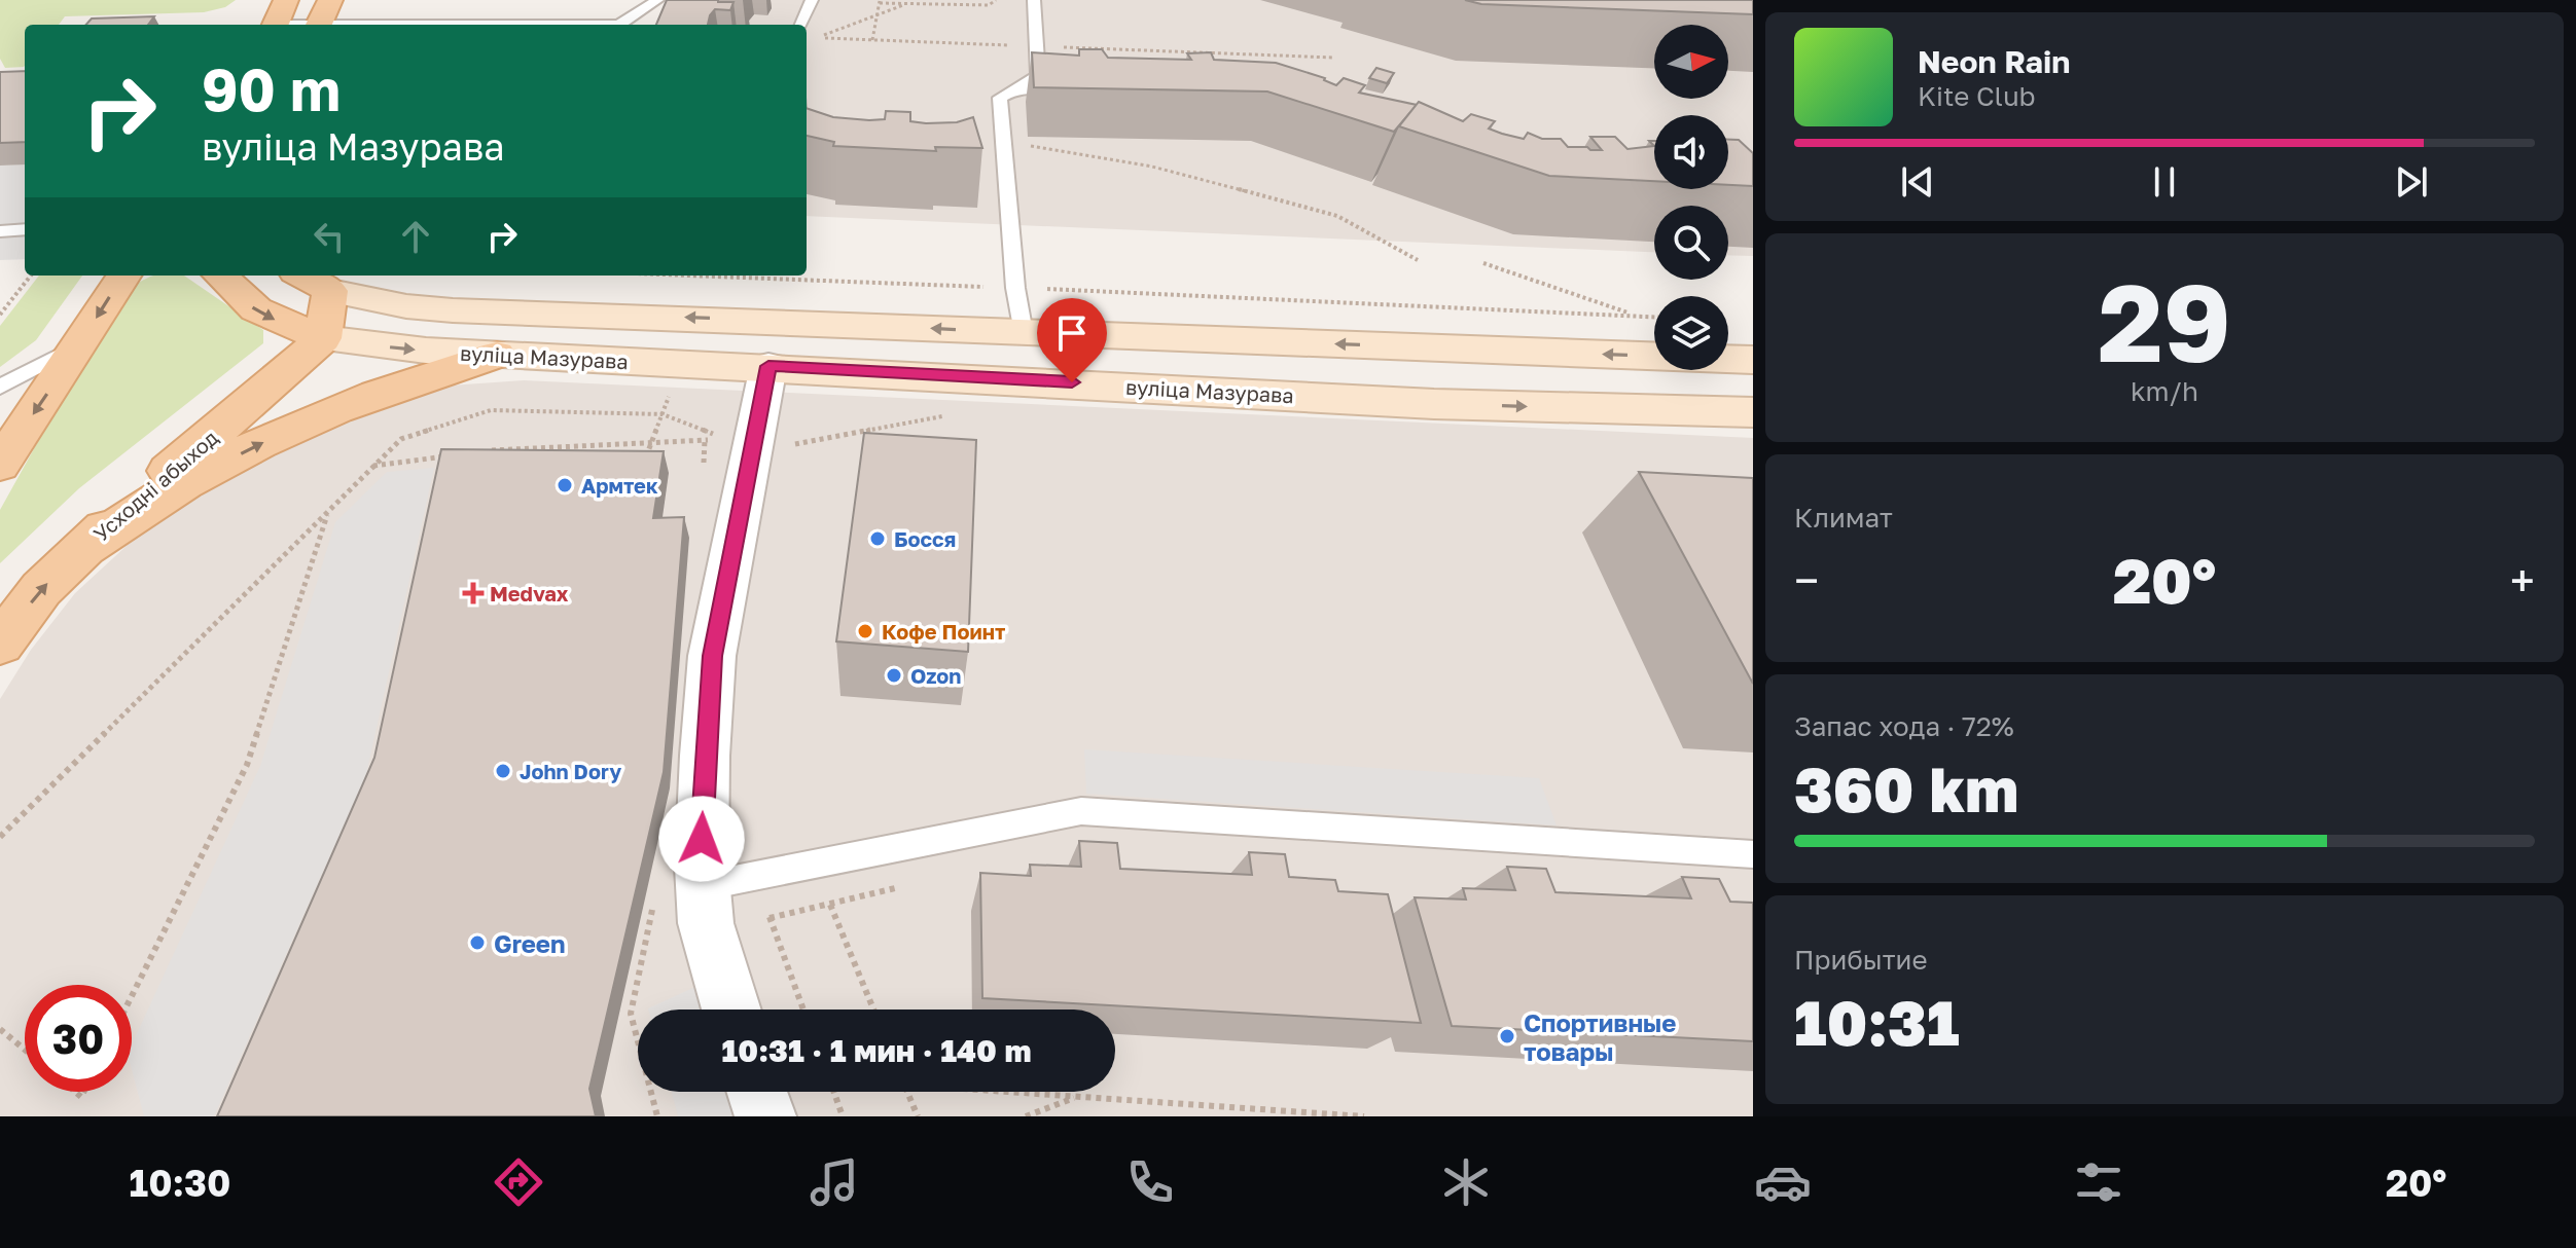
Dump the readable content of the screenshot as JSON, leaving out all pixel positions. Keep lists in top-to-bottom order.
{
  "streets": {
    "main road": ["вуліца Мазурава", "Усходні абыход"]
  },
  "crossings": [
    ["вуліца Мазурава", "Усходні абыход"]
  ],
  "places": {
    "other": [
      "Армтек",
      "Босся",
      "Кофе Поинт",
      "Ozon",
      "John Dory",
      "Green",
      "Спортивные товары"
    ],
    "health": ["Medvax"]
  },
  "north": "right",
  "page": {
    "turn": ["90 m", "вуліца Мазурава"],
    "song": ["Neon Rain", "Kite Club"],
    "tile": [
      ["29", "km/h"],
      "Климат",
      ["Запас хода · 72%", "360 km"],
      ["Прибытие", "10:31"]
    ],
    "heat": ["−", "20°", "+"],
    "limit": "30",
    "trip": "10:31 · 1 мин · 140 m",
    "tabs": ["10:30", "20°"]
  }
}
